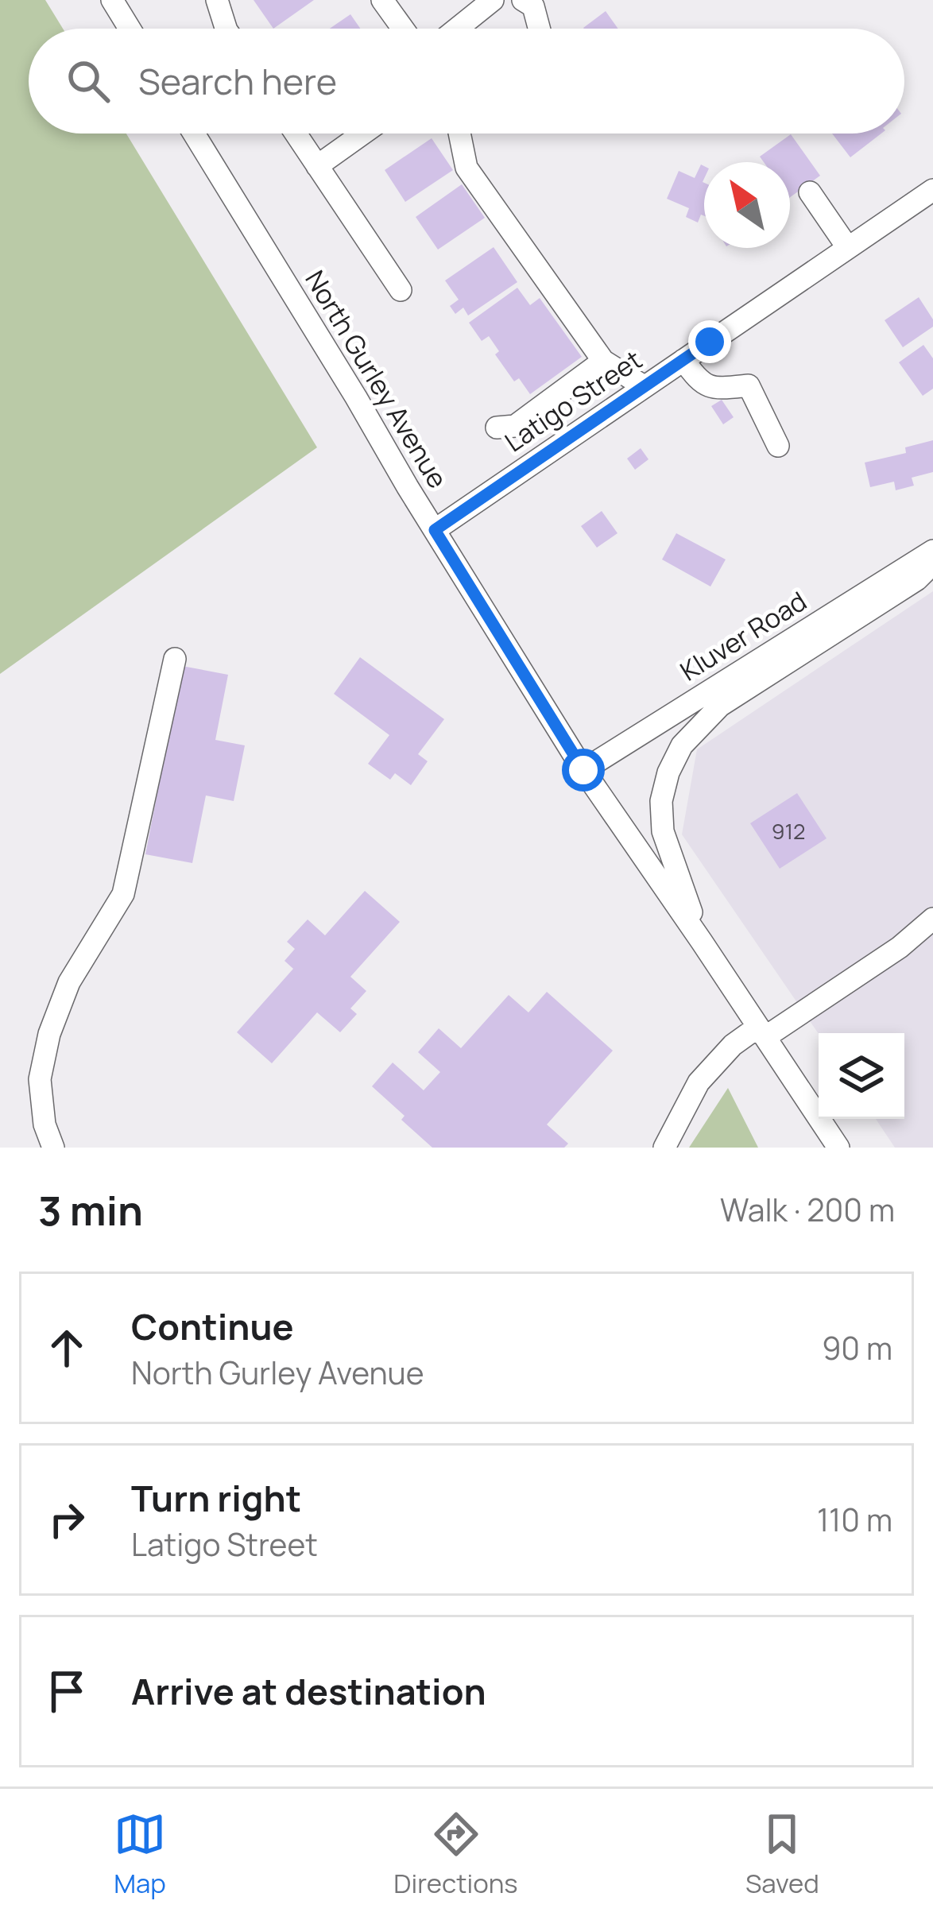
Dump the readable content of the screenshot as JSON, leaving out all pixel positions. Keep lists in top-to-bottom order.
{
  "streets": {
    "street": ["North Gurley Avenue", "Latigo Street", "Kluver Road"]
  },
  "crossings": [
    ["North Gurley Avenue", "Latigo Street"],
    ["North Gurley Avenue", "Kluver Road"]
  ],
  "house_numbers": ["912"],
  "north": "top left",
  "page": {
    "search": "Search here",
    "heading": ["3 min", "Walk · 200 m"],
    "list": [
      ["Continue", "North Gurley Avenue", "90 m"],
      ["Turn right", "Latigo Street", "110 m"],
      "Arrive at destination"
    ],
    "nav": ["Map", "Directions", "Saved"]
  }
}
